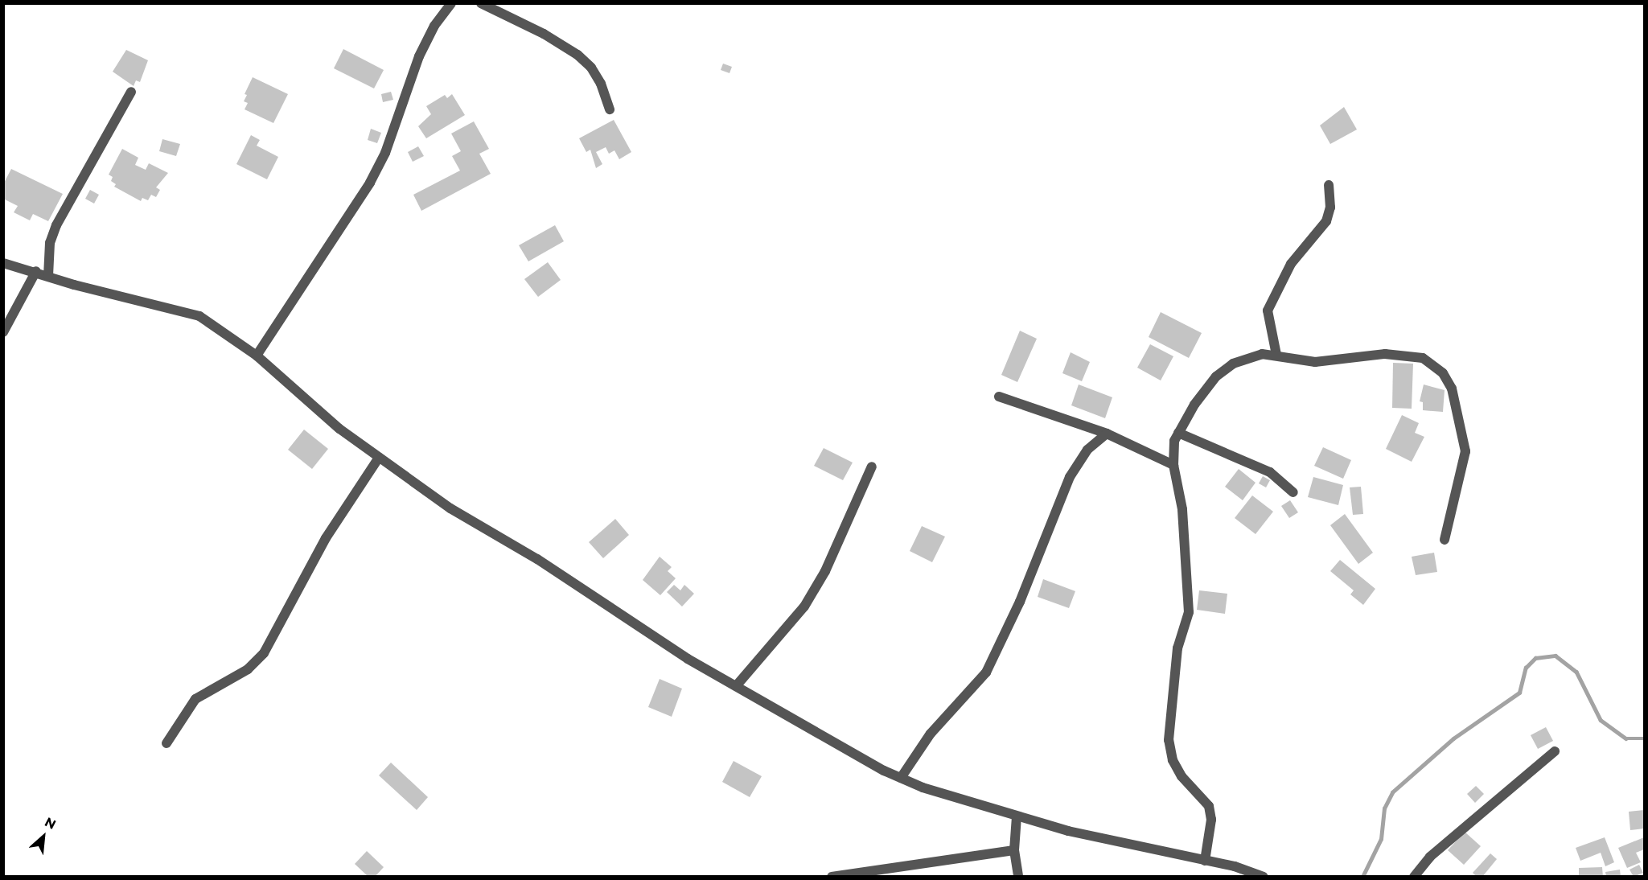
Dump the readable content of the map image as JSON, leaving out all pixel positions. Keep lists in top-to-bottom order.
{
  "north": "top right"
}
